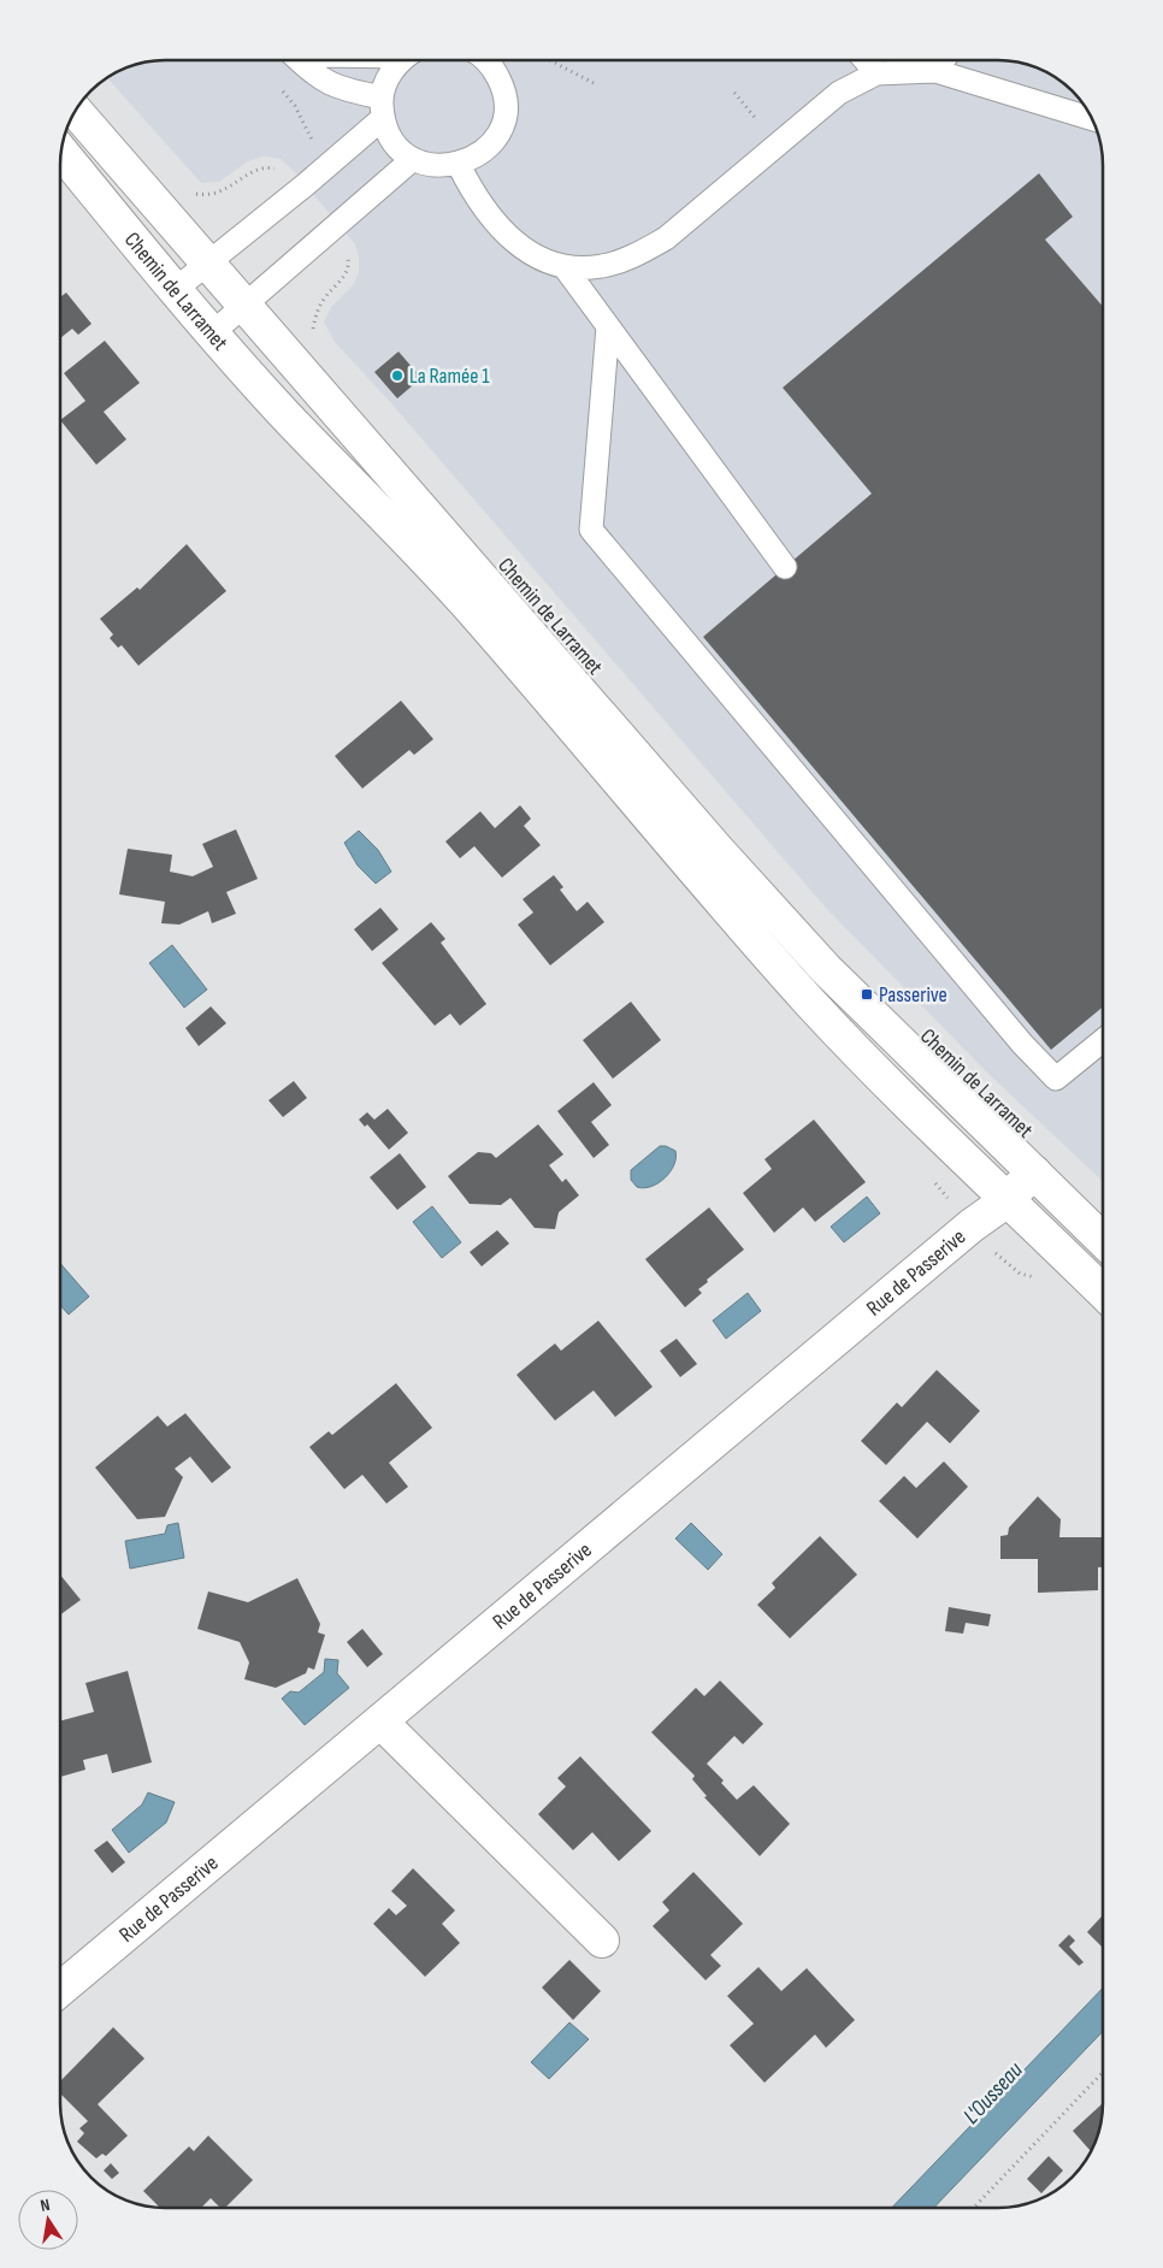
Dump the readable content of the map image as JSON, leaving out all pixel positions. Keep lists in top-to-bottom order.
{
  "streets": {
    "main road": ["Chemin de Larramet", "Rue de Passerive"]
  },
  "crossings": [
    ["Chemin de Larramet", "Rue de Passerive"]
  ],
  "water": ["L'Ousseau"],
  "places": {
    "other": ["La Ramée 1"],
    "transit": ["Passerive"]
  },
  "north": "top"
}
